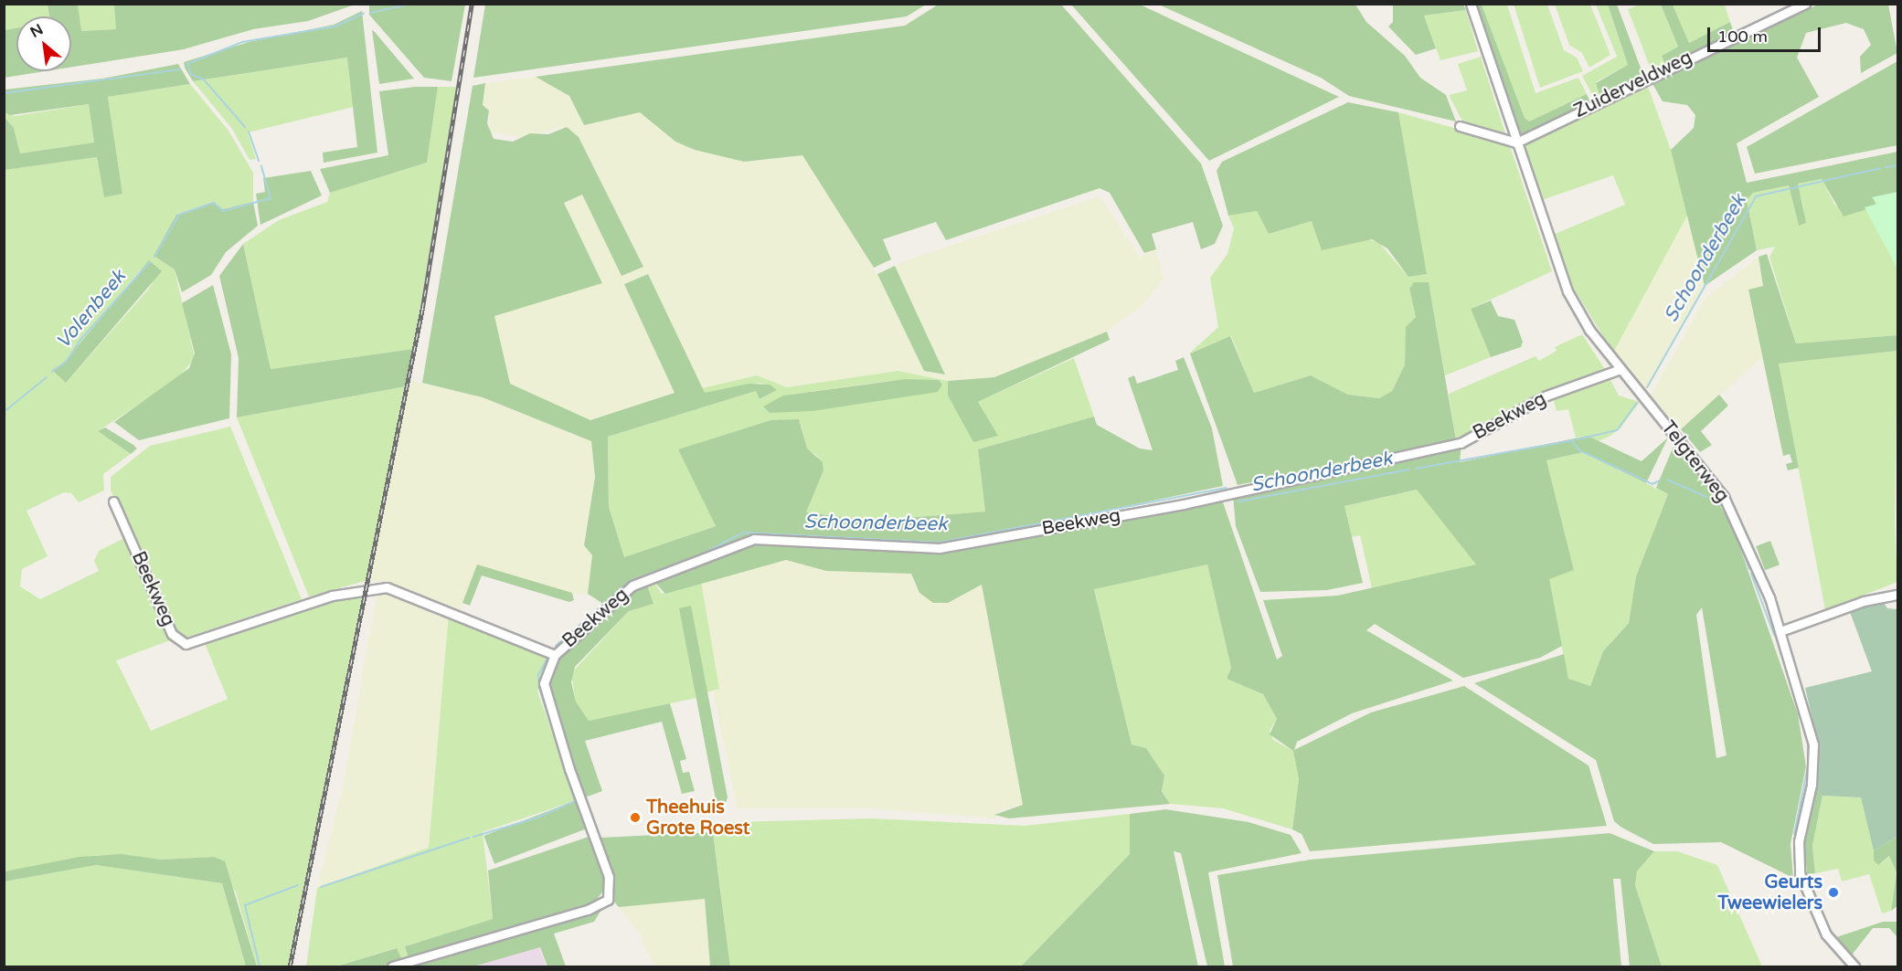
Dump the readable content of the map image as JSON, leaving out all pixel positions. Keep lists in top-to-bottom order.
{
  "streets": {
    "street": ["Zuiderveldweg", "Beekweg", "Telgterweg"]
  },
  "crossings": [
    ["Zuiderveldweg", "Telgterweg"],
    ["Beekweg", "Telgterweg"]
  ],
  "water": ["Schoonderbeek", "Volenbeek"],
  "places": ["Theehuis Grote Roest", "Geurts Tweewielers"],
  "scale_bar": "100 m",
  "north": "top left"
}
